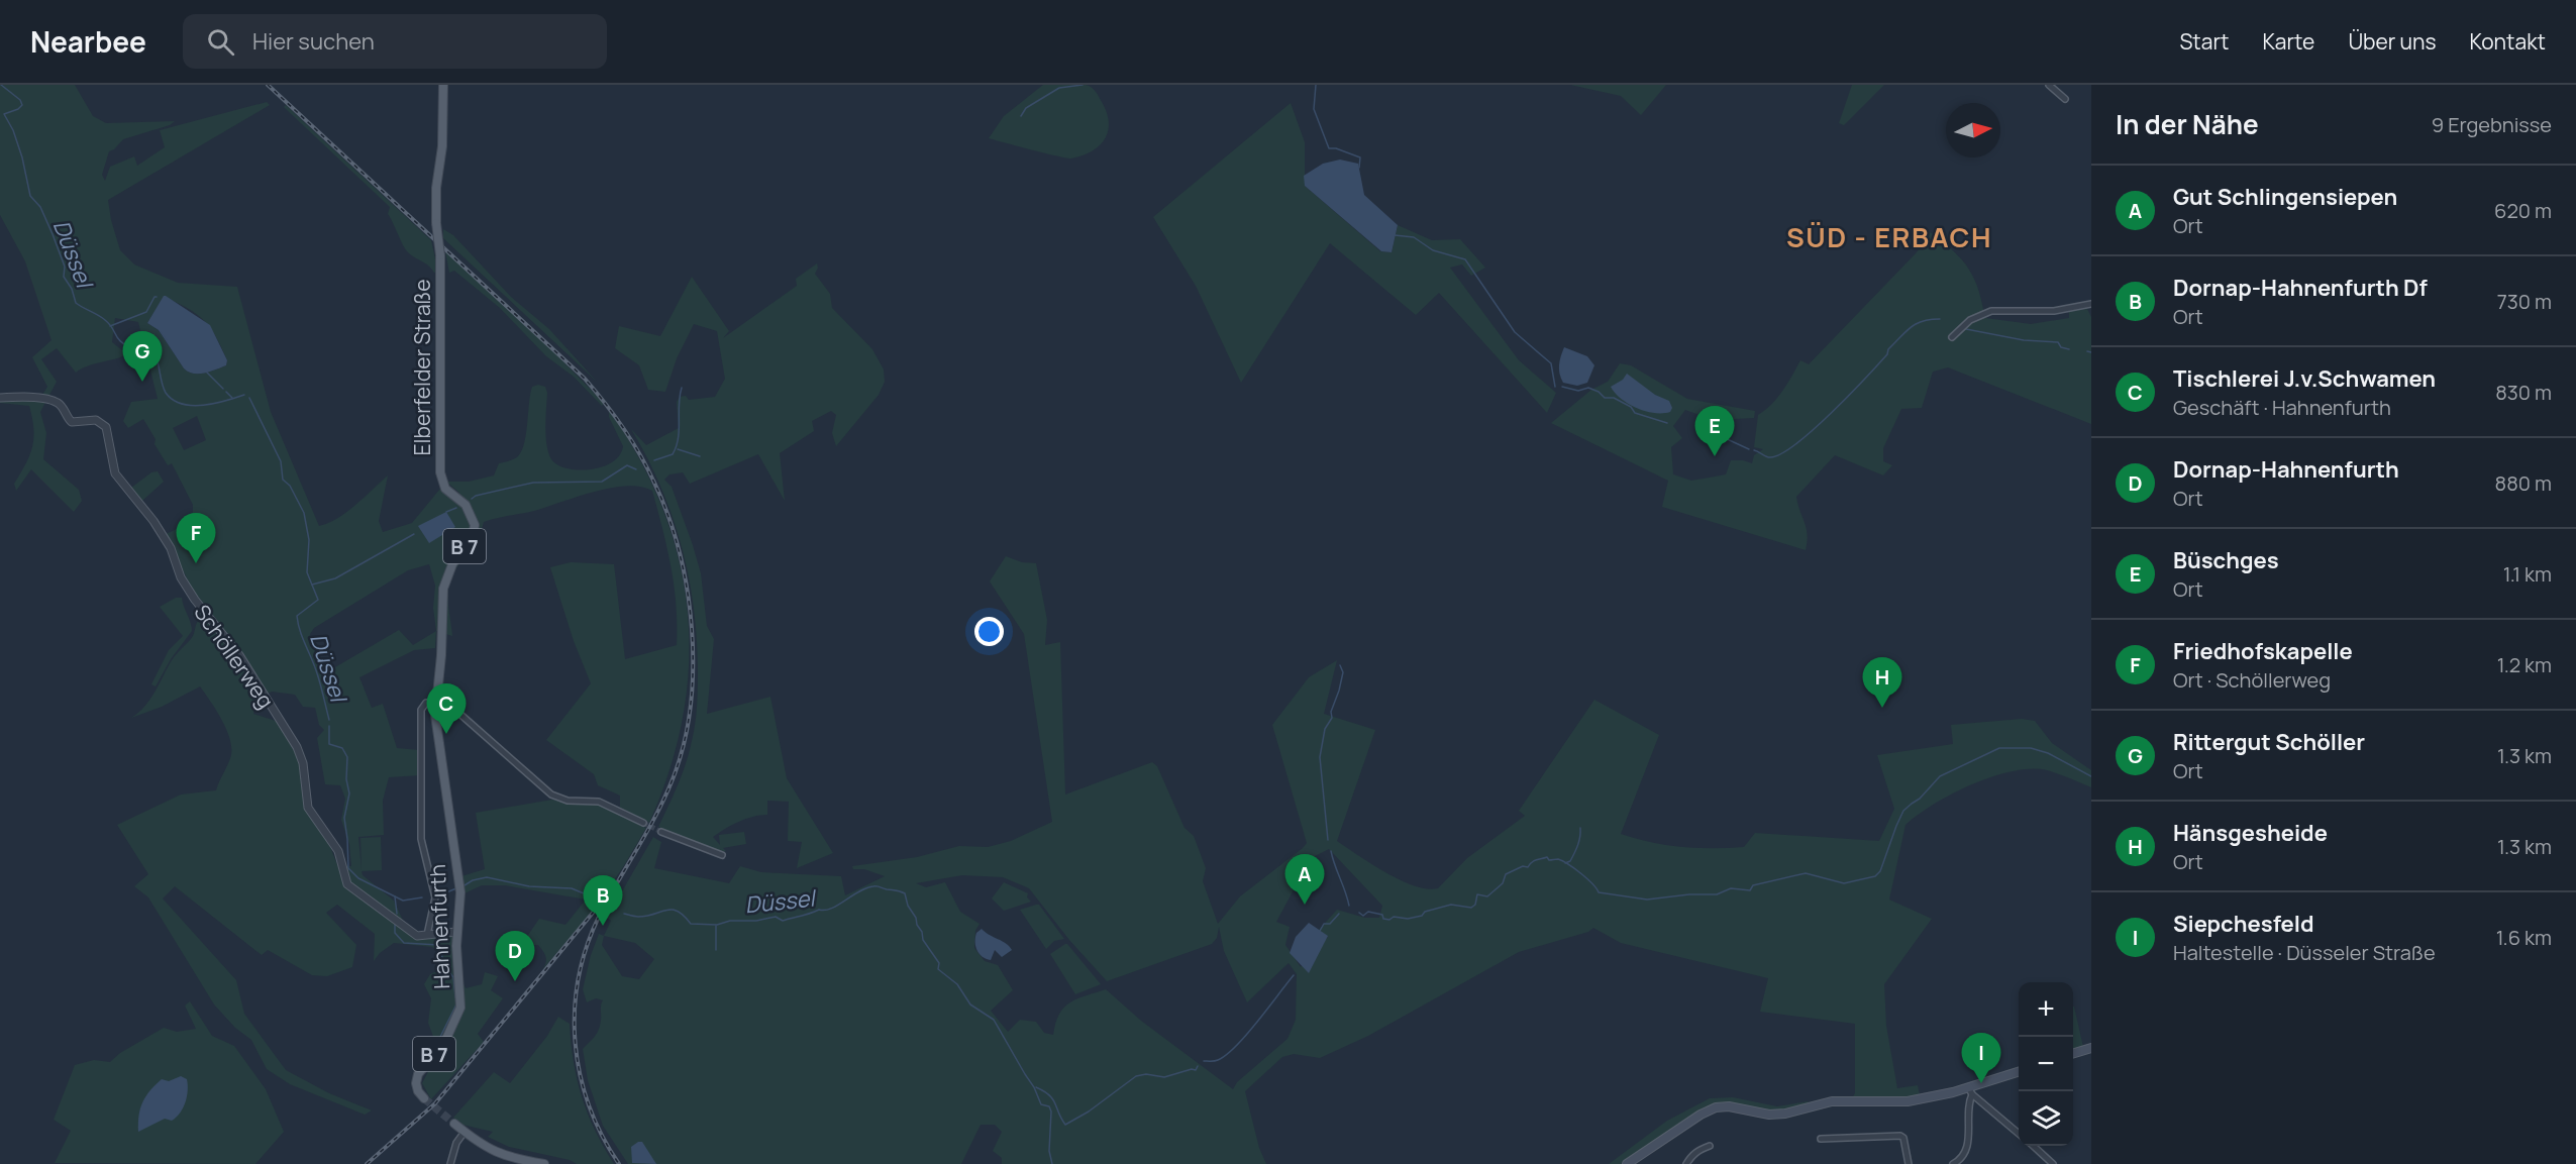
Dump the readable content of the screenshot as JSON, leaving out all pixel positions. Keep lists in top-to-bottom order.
{
  "streets": {
    "main road": ["Elberfelder Straße", "B 7", "Hahnenfurth"],
    "street": ["Schöllerweg"]
  },
  "crossings": [
    ["Elberfelder Straße", "Hahnenfurth"],
    ["Schöllerweg", "Hahnenfurth"]
  ],
  "districts": ["SÜD - ERBACH"],
  "water": ["Düssel"],
  "north": "right",
  "page": {
    "header": "Nearbee",
    "search": "Hier suchen",
    "nav": [
      "Start",
      "Karte",
      "Über uns",
      "Kontakt"
    ],
    "heading": ["In der Nähe", "9 Ergebnisse"],
    "list": [
      {
        "mark": "A",
        "name": "Gut Schlingensiepen",
        "note": "Ort",
        "value": "620 m"
      },
      {
        "mark": "B",
        "name": "Dornap-Hahnenfurth Df",
        "note": "Ort",
        "value": "730 m"
      },
      {
        "mark": "C",
        "name": "Tischlerei J.v.Schwamen",
        "note": "Geschäft · Hahnenfurth",
        "value": "830 m"
      },
      {
        "mark": "D",
        "name": "Dornap-Hahnenfurth",
        "note": "Ort",
        "value": "880 m"
      },
      {
        "mark": "E",
        "name": "Büschges",
        "note": "Ort",
        "value": "1.1 km"
      },
      {
        "mark": "F",
        "name": "Friedhofskapelle",
        "note": "Ort · Schöllerweg",
        "value": "1.2 km"
      },
      {
        "mark": "G",
        "name": "Rittergut Schöller",
        "note": "Ort",
        "value": "1.3 km"
      },
      {
        "mark": "H",
        "name": "Hänsgesheide",
        "note": "Ort",
        "value": "1.3 km"
      },
      {
        "mark": "I",
        "name": "Siepchesfeld",
        "note": "Haltestelle · Düsseler Straße",
        "value": "1.6 km"
      }
    ],
    "pins": [
      "G",
      "E",
      "F",
      "H",
      "C",
      "A",
      "B",
      "D",
      "I"
    ],
    "map_buttons": ["+", "−"]
  }
}
